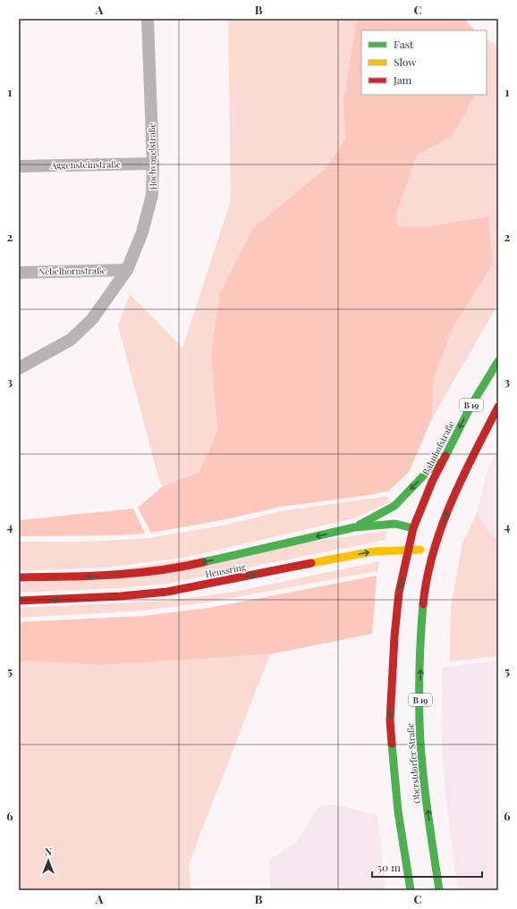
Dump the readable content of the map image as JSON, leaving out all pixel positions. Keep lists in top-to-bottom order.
{
  "streets": {
    "main road": [
      "B 19",
      "Bahnhofstraße",
      "Heussring",
      "Oberstdorfer Straße"
    ],
    "street": ["Hochvogelstraße", "Aggensteinstraße", "Nebelhornstraße"]
  },
  "crossings": [
    ["Hochvogelstraße", "Aggensteinstraße"],
    ["Hochvogelstraße", "Nebelhornstraße"],
    ["B 19", "Bahnhofstraße"],
    ["B 19", "Heussring"],
    ["B 19", "Oberstdorfer Straße"],
    ["Bahnhofstraße", "Heussring"],
    ["Heussring", "Oberstdorfer Straße"]
  ],
  "legend": ["Fast", "Slow", "Jam"],
  "scale_bar": "50 m",
  "north": "top",
  "grid": {
    "columns": ["A", "B", "C"],
    "rows": [
      "1",
      "2",
      "3",
      "4",
      "5",
      "6"
    ]
  }
}
